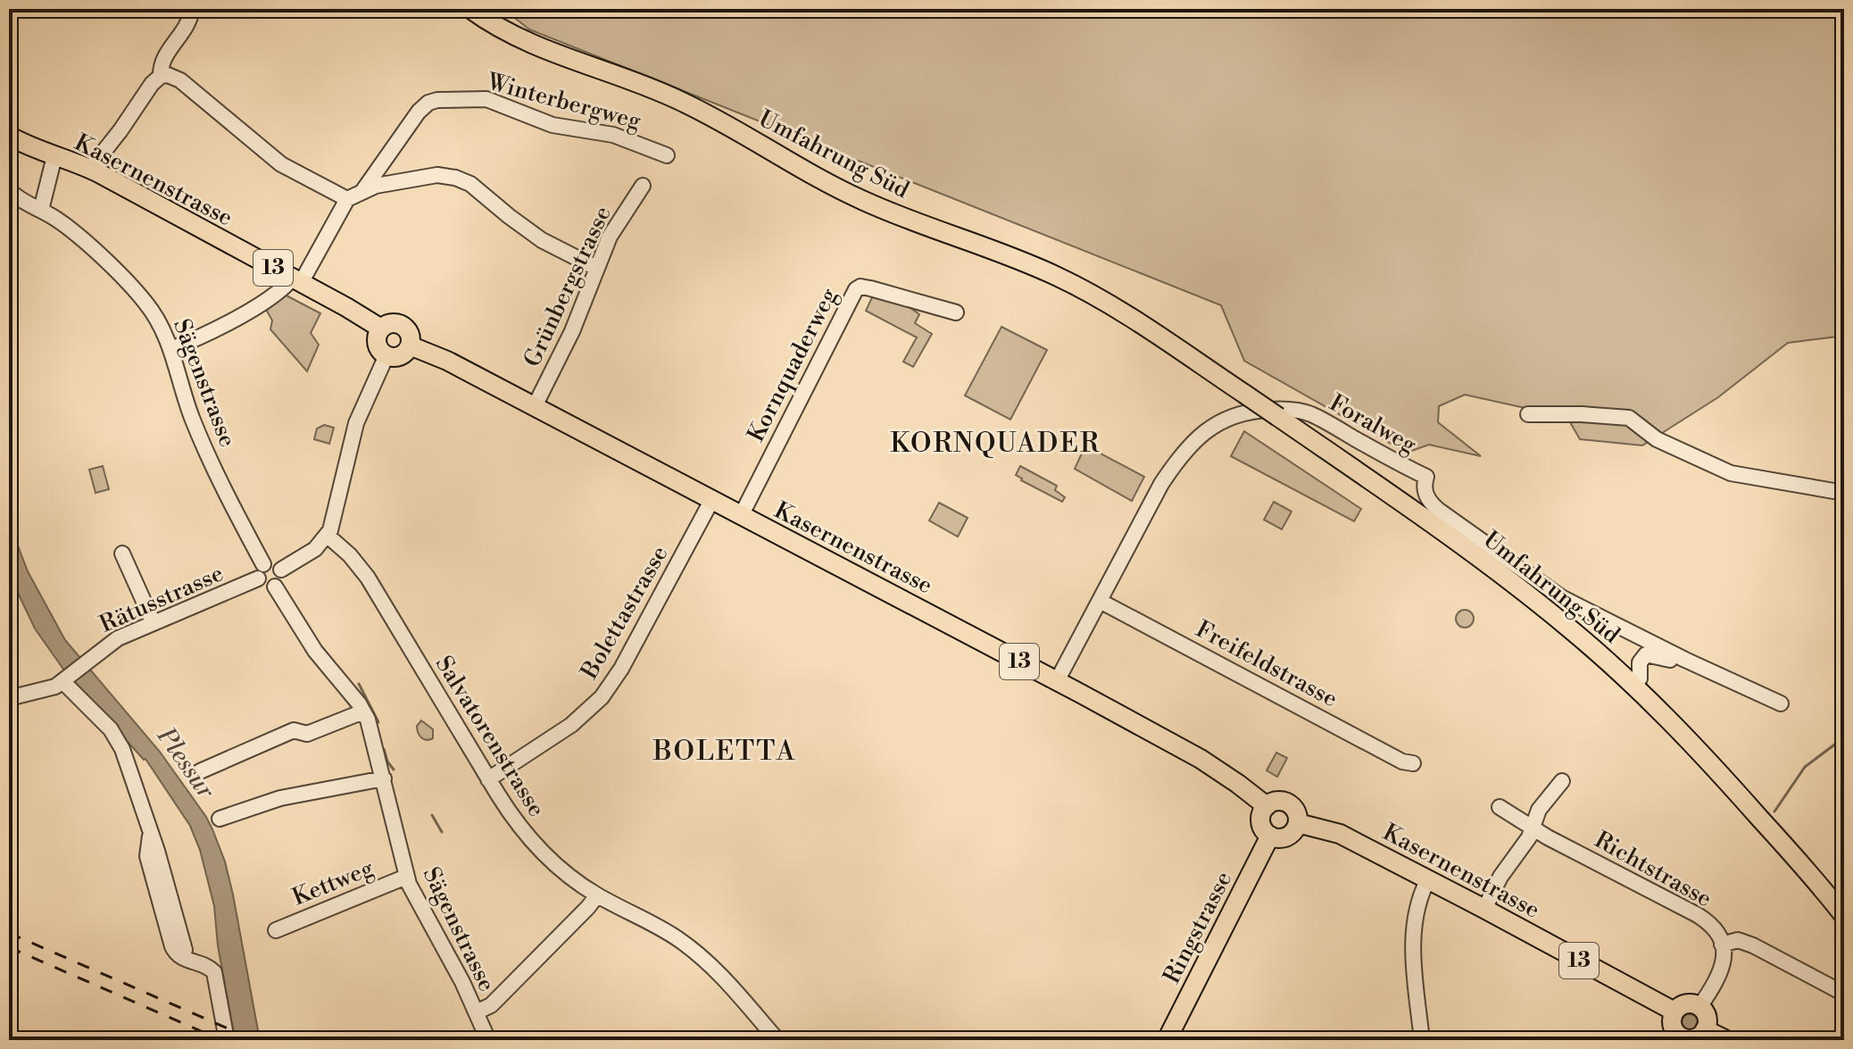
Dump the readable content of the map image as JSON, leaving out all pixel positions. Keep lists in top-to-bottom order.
{
  "streets": {
    "main road": [
      "Umfahrung Süd",
      "Kasernenstrasse",
      "13",
      "Ringstrasse"
    ],
    "street": [
      "Winterbergweg",
      "Grünbergstrasse",
      "Kornquaderweg",
      "Sägenstrasse",
      "Foralweg",
      "Rätusstrasse",
      "Bolettastrasse",
      "Freifeldstrasse",
      "Salvatorenstrasse",
      "Richtstrasse",
      "Kettweg"
    ]
  },
  "crossings": [
    ["Kasernenstrasse", "13"],
    ["Kasernenstrasse", "Grünbergstrasse"],
    ["Kasernenstrasse", "Kornquaderweg"],
    ["Kasernenstrasse", "Foralweg"],
    ["Kasernenstrasse", "Bolettastrasse"],
    ["Kasernenstrasse", "Ringstrasse"],
    ["Sägenstrasse", "Rätusstrasse"],
    ["Sägenstrasse", "Kettweg"],
    ["Foralweg", "Freifeldstrasse"],
    ["Bolettastrasse", "Salvatorenstrasse"]
  ],
  "districts": ["KORNQUADER", "BOLETTA"],
  "water": ["Plessur"]
}
